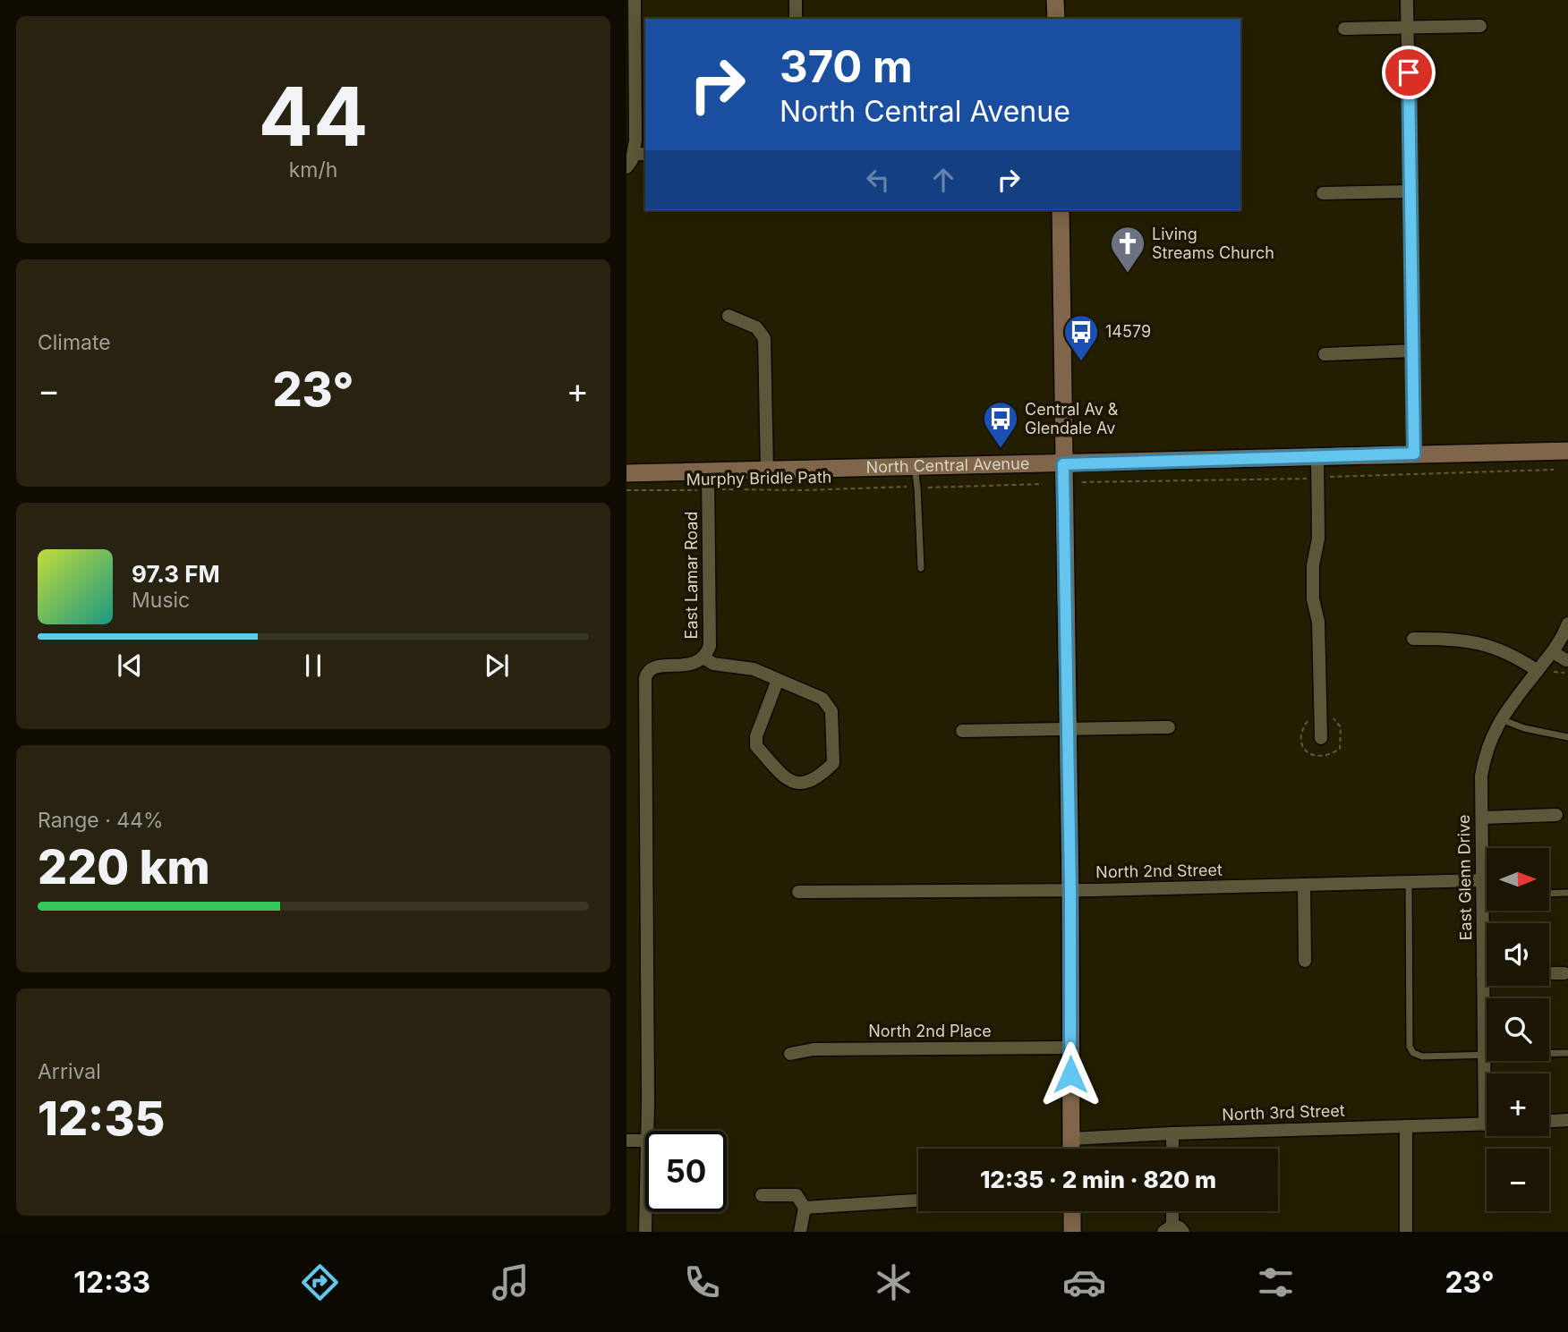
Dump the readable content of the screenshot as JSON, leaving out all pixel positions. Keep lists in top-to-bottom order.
{
  "streets": {
    "main road": ["North Central Avenue"],
    "street": [
      "East Lamar Road",
      "North 2nd Street",
      "East Glenn Drive",
      "North 2nd Place",
      "North 3rd Street"
    ],
    "path": ["Murphy Bridle Path"]
  },
  "crossings": [
    ["North Central Avenue", "Murphy Bridle Path"],
    ["North Central Avenue", "East Lamar Road"],
    ["Murphy Bridle Path", "East Lamar Road"],
    ["North 2nd Street", "East Glenn Drive"]
  ],
  "places": {
    "church": ["Living Streams Church"],
    "bus stop": ["14579", "Central Av & Glendale Av"]
  },
  "north": "right",
  "page": {
    "tile": [
      ["44", "km/h"],
      "Climate",
      ["Range · 44%", "220 km"],
      ["Arrival", "12:35"]
    ],
    "turn": ["370 m", "North Central Avenue"],
    "heat": ["−", "23°", "+"],
    "song": ["97.3 FM", "Music"],
    "map_buttons": ["+", "−"],
    "limit": "50",
    "trip": "12:35 · 2 min · 820 m",
    "tabs": ["12:33", "23°"]
  }
}
